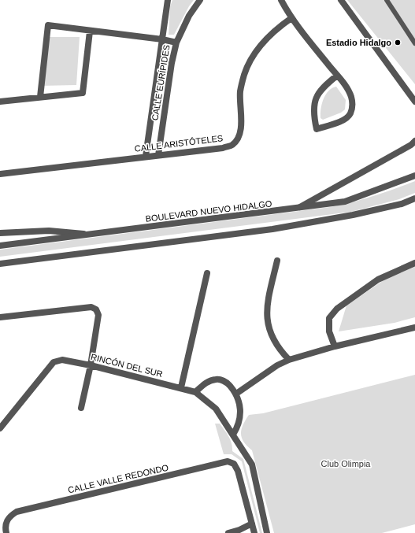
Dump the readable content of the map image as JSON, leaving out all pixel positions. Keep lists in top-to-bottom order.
{
  "streets": {
    "street": [
      "CALLE EURÍPIDES",
      "CALLE ARISTÓTELES",
      "BOULEVARD NUEVO HIDALGO",
      "RINCÓN DEL SUR",
      "CALLE VALLE REDONDO"
    ]
  },
  "crossings": [
    ["CALLE EURÍPIDES", "CALLE ARISTÓTELES"]
  ],
  "parks": ["Club Olimpia"],
  "places": ["Estadio Hidalgo"]
}
